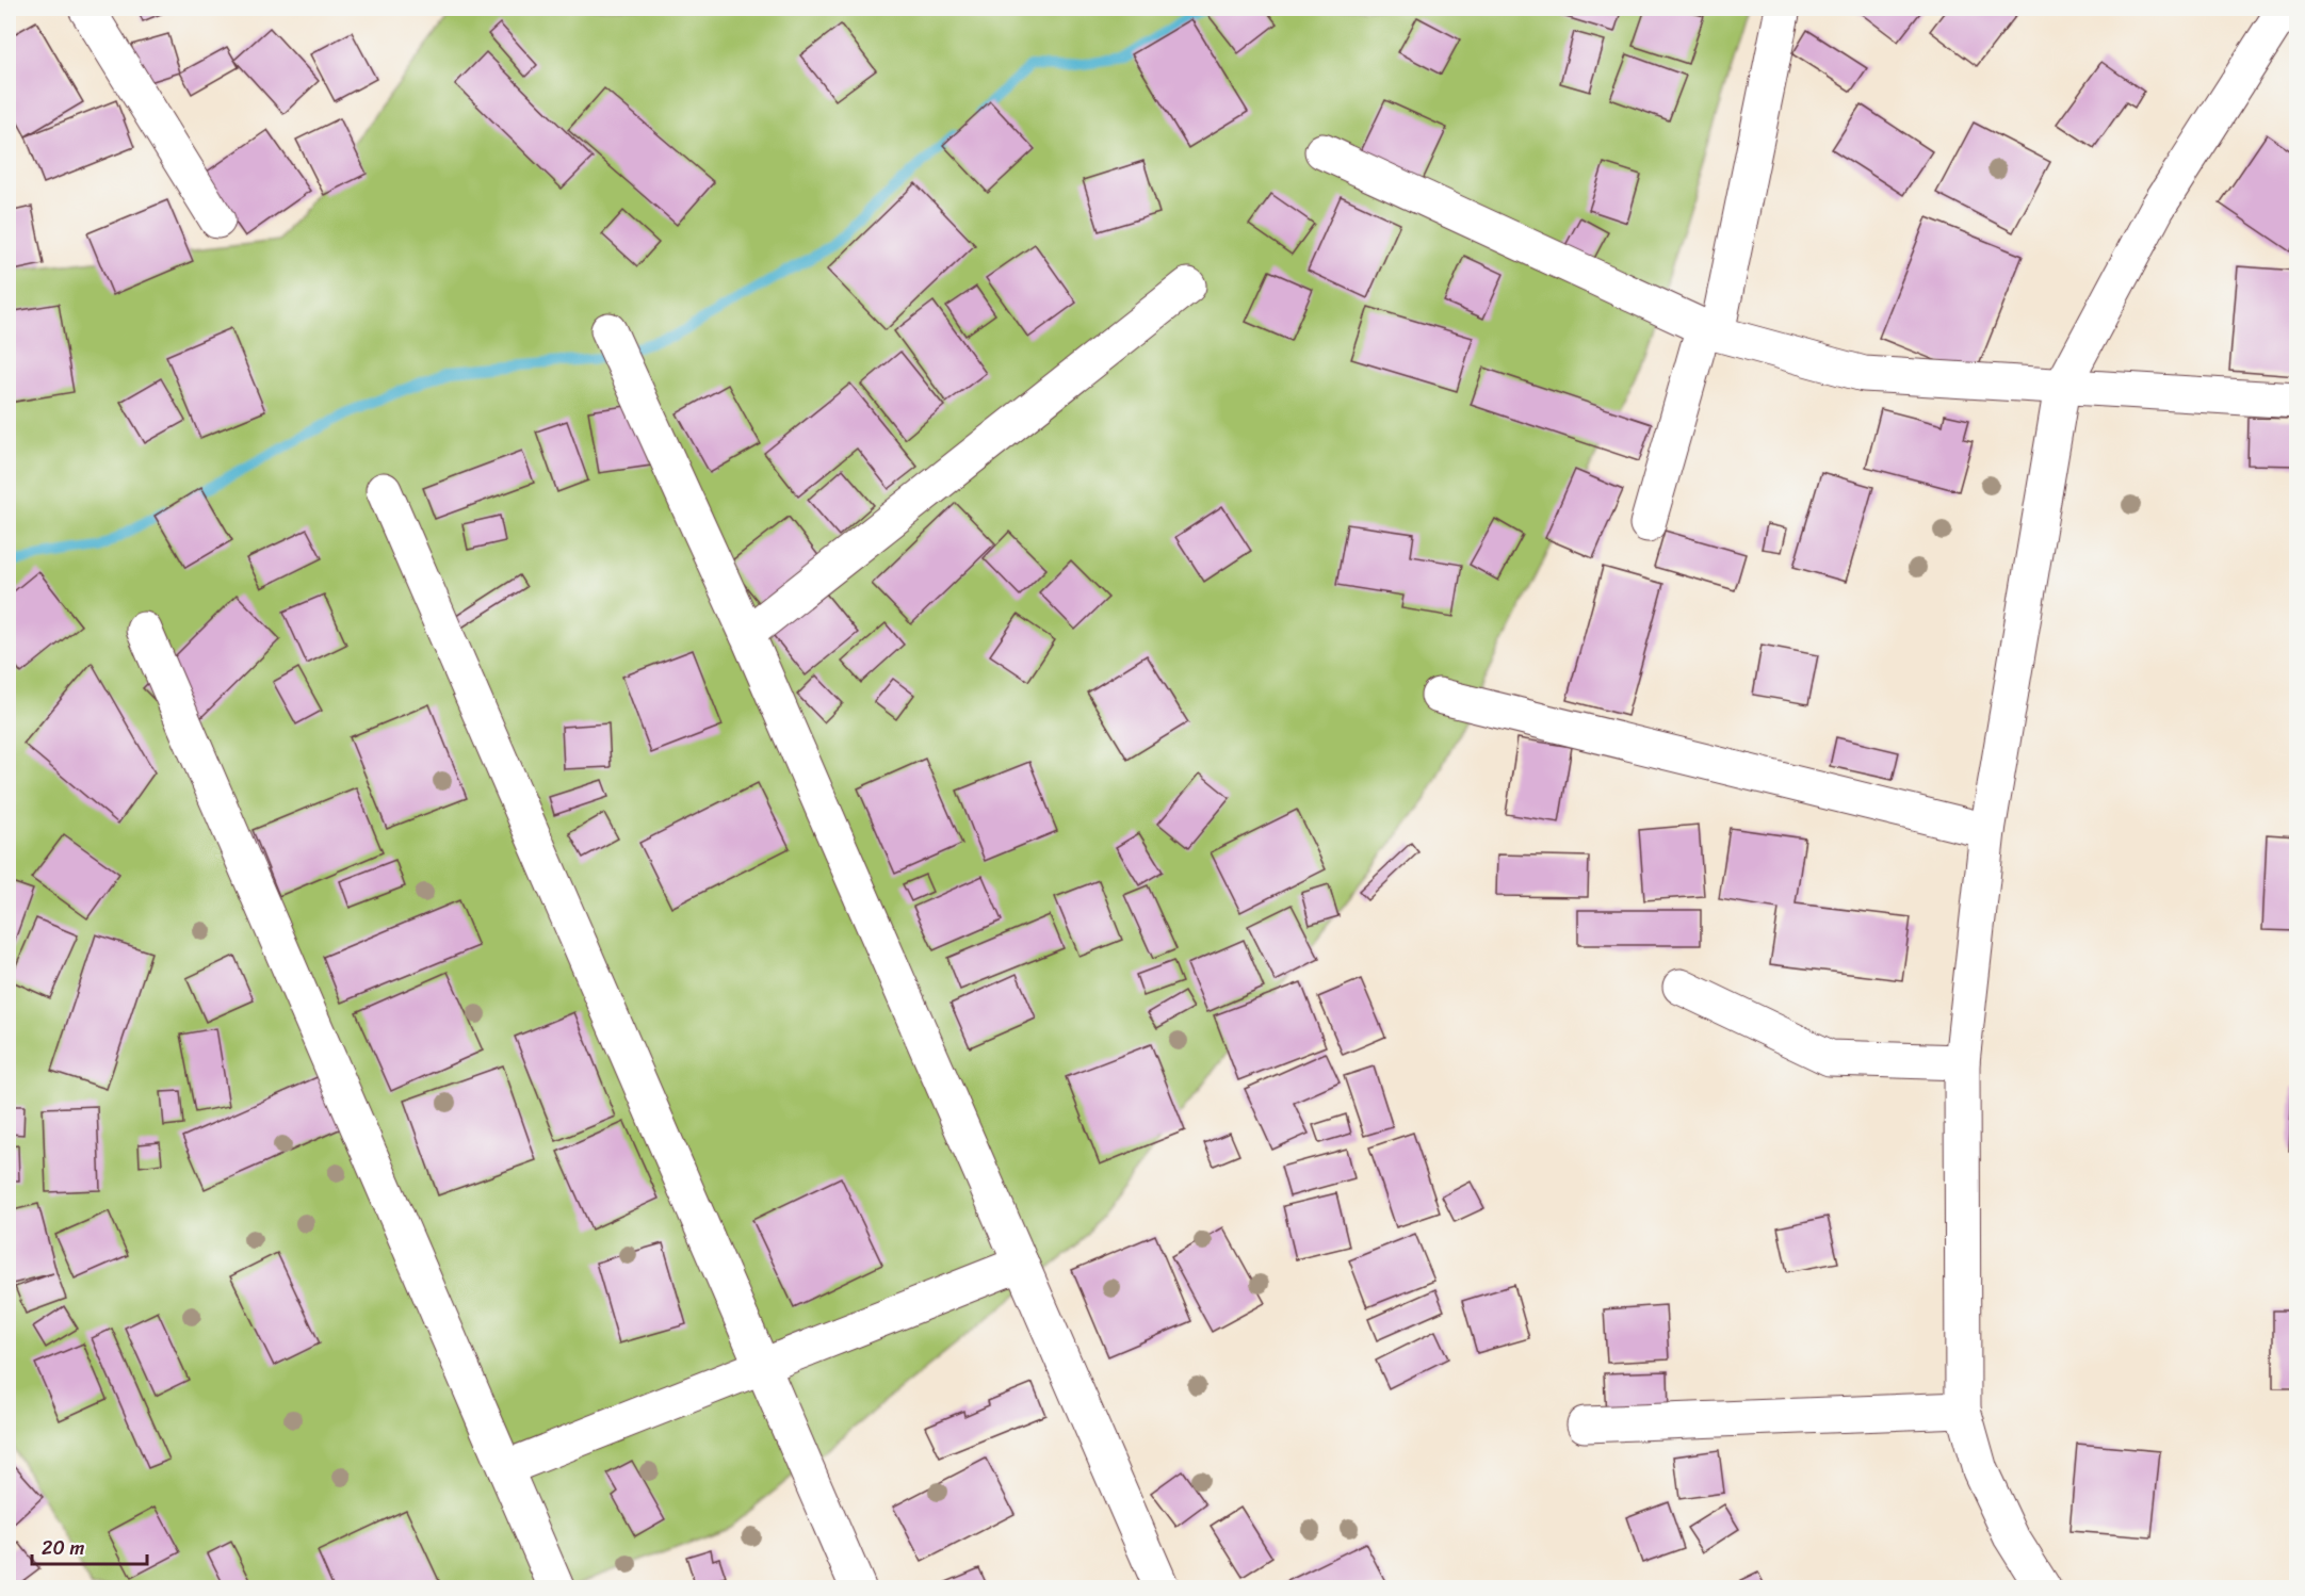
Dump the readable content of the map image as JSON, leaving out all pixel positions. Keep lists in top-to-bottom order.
{
  "scale_bar": "20 m"
}
